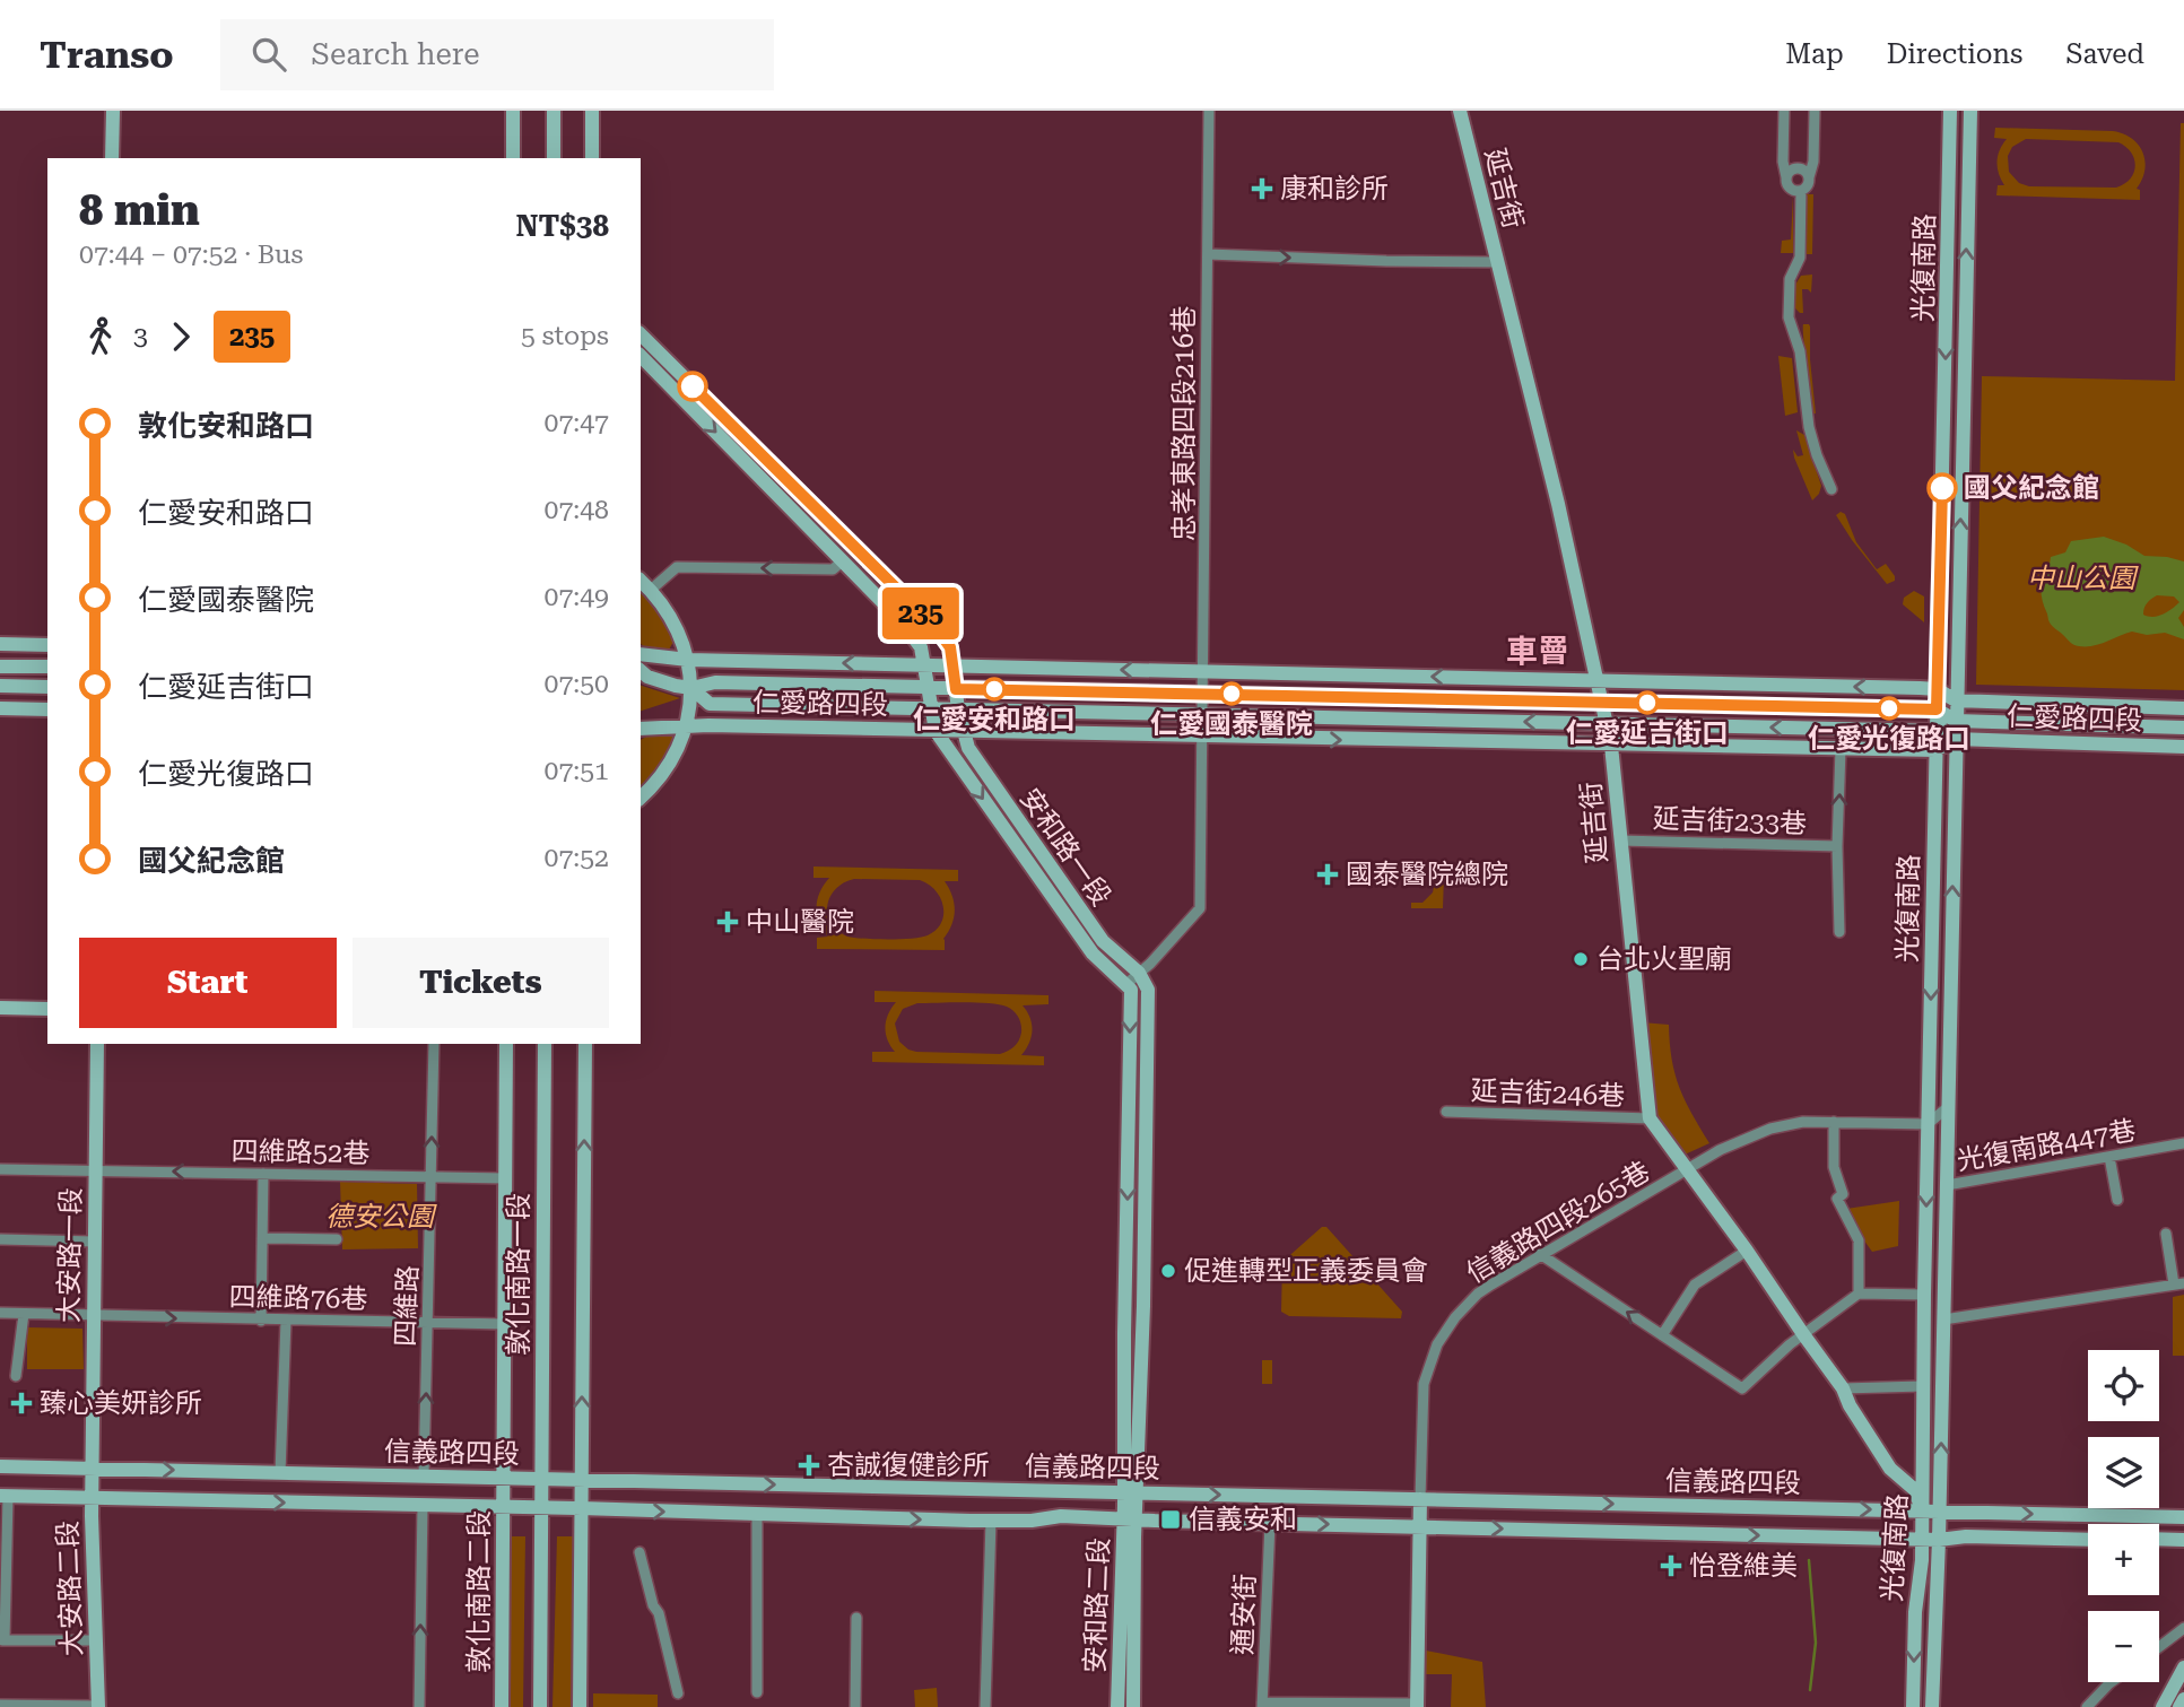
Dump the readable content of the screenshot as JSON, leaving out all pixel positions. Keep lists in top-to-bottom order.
{
  "streets": {
    "main road": [
      "延吉街",
      "光復南路",
      "仁愛路四段",
      "安和路一段",
      "大安路一段",
      "敦化南路一段",
      "信義路四段",
      "大安路二段",
      "敦化南路二段",
      "安和路二段"
    ],
    "street": [
      "忠孝東路四段216巷",
      "延吉街233巷",
      "延吉街246巷",
      "光復南路447巷",
      "四維路52巷",
      "信義路四段265巷",
      "四維路76巷",
      "四維路",
      "通安街"
    ]
  },
  "crossings": [
    ["延吉街", "仁愛路四段"],
    ["延吉街", "延吉街233巷"],
    ["延吉街", "延吉街246巷"],
    ["光復南路", "仁愛路四段"],
    ["光復南路", "光復南路447巷"],
    ["光復南路", "信義路四段265巷"],
    ["光復南路", "信義路四段"],
    ["忠孝東路四段216巷", "仁愛路四段"],
    ["忠孝東路四段216巷", "安和路一段"],
    ["仁愛路四段", "安和路一段"],
    ["四維路52巷", "大安路一段"],
    ["四維路52巷", "敦化南路一段"],
    ["四維路52巷", "四維路"],
    ["信義路四段265巷", "信義路四段"],
    ["大安路一段", "四維路76巷"],
    ["大安路一段", "信義路四段"],
    ["大安路一段", "大安路二段"],
    ["敦化南路一段", "四維路76巷"],
    ["敦化南路一段", "信義路四段"],
    ["敦化南路一段", "敦化南路二段"],
    ["四維路76巷", "四維路"],
    ["四維路", "信義路四段"],
    ["信義路四段", "大安路二段"],
    ["信義路四段", "敦化南路二段"],
    ["信義路四段", "安和路二段"],
    ["信義路四段", "通安街"]
  ],
  "one_way": ["四維路", "信義路四段"],
  "districts": ["車罾"],
  "parks": ["中山公園", "德安公園"],
  "places": {
    "health": [
      "康和診所",
      "國泰醫院總院",
      "中山醫院",
      "臻心美妍診所",
      "杏誠復健診所",
      "怡登維美"
    ],
    "other": [
      "國父紀念館",
      "仁愛安和路口",
      "仁愛國泰醫院",
      "仁愛延吉街口",
      "仁愛光復路口",
      "台北火聖廟",
      "促進轉型正義委員會"
    ],
    "transit": ["信義安和"]
  },
  "lines": ["bus line 235"],
  "page": {
    "header": "Transo",
    "search": "Search here",
    "nav": ["Map", "Directions", "Saved"],
    "on_map": "235",
    "heading": ["8 min", "07:44 – 07:52 · Bus", "NT$38"],
    "legs": ["3", "235", "5 stops"],
    "list": [
      {
        "name": "敦化安和路口",
        "value": "07:47"
      },
      {
        "name": "仁愛安和路口",
        "value": "07:48"
      },
      {
        "name": "仁愛國泰醫院",
        "value": "07:49"
      },
      {
        "name": "仁愛延吉街口",
        "value": "07:50"
      },
      {
        "name": "仁愛光復路口",
        "value": "07:51"
      },
      {
        "name": "國父紀念館",
        "value": "07:52"
      }
    ],
    "buttons": ["Start", "Tickets"],
    "map_buttons": ["+", "−"]
  }
}
